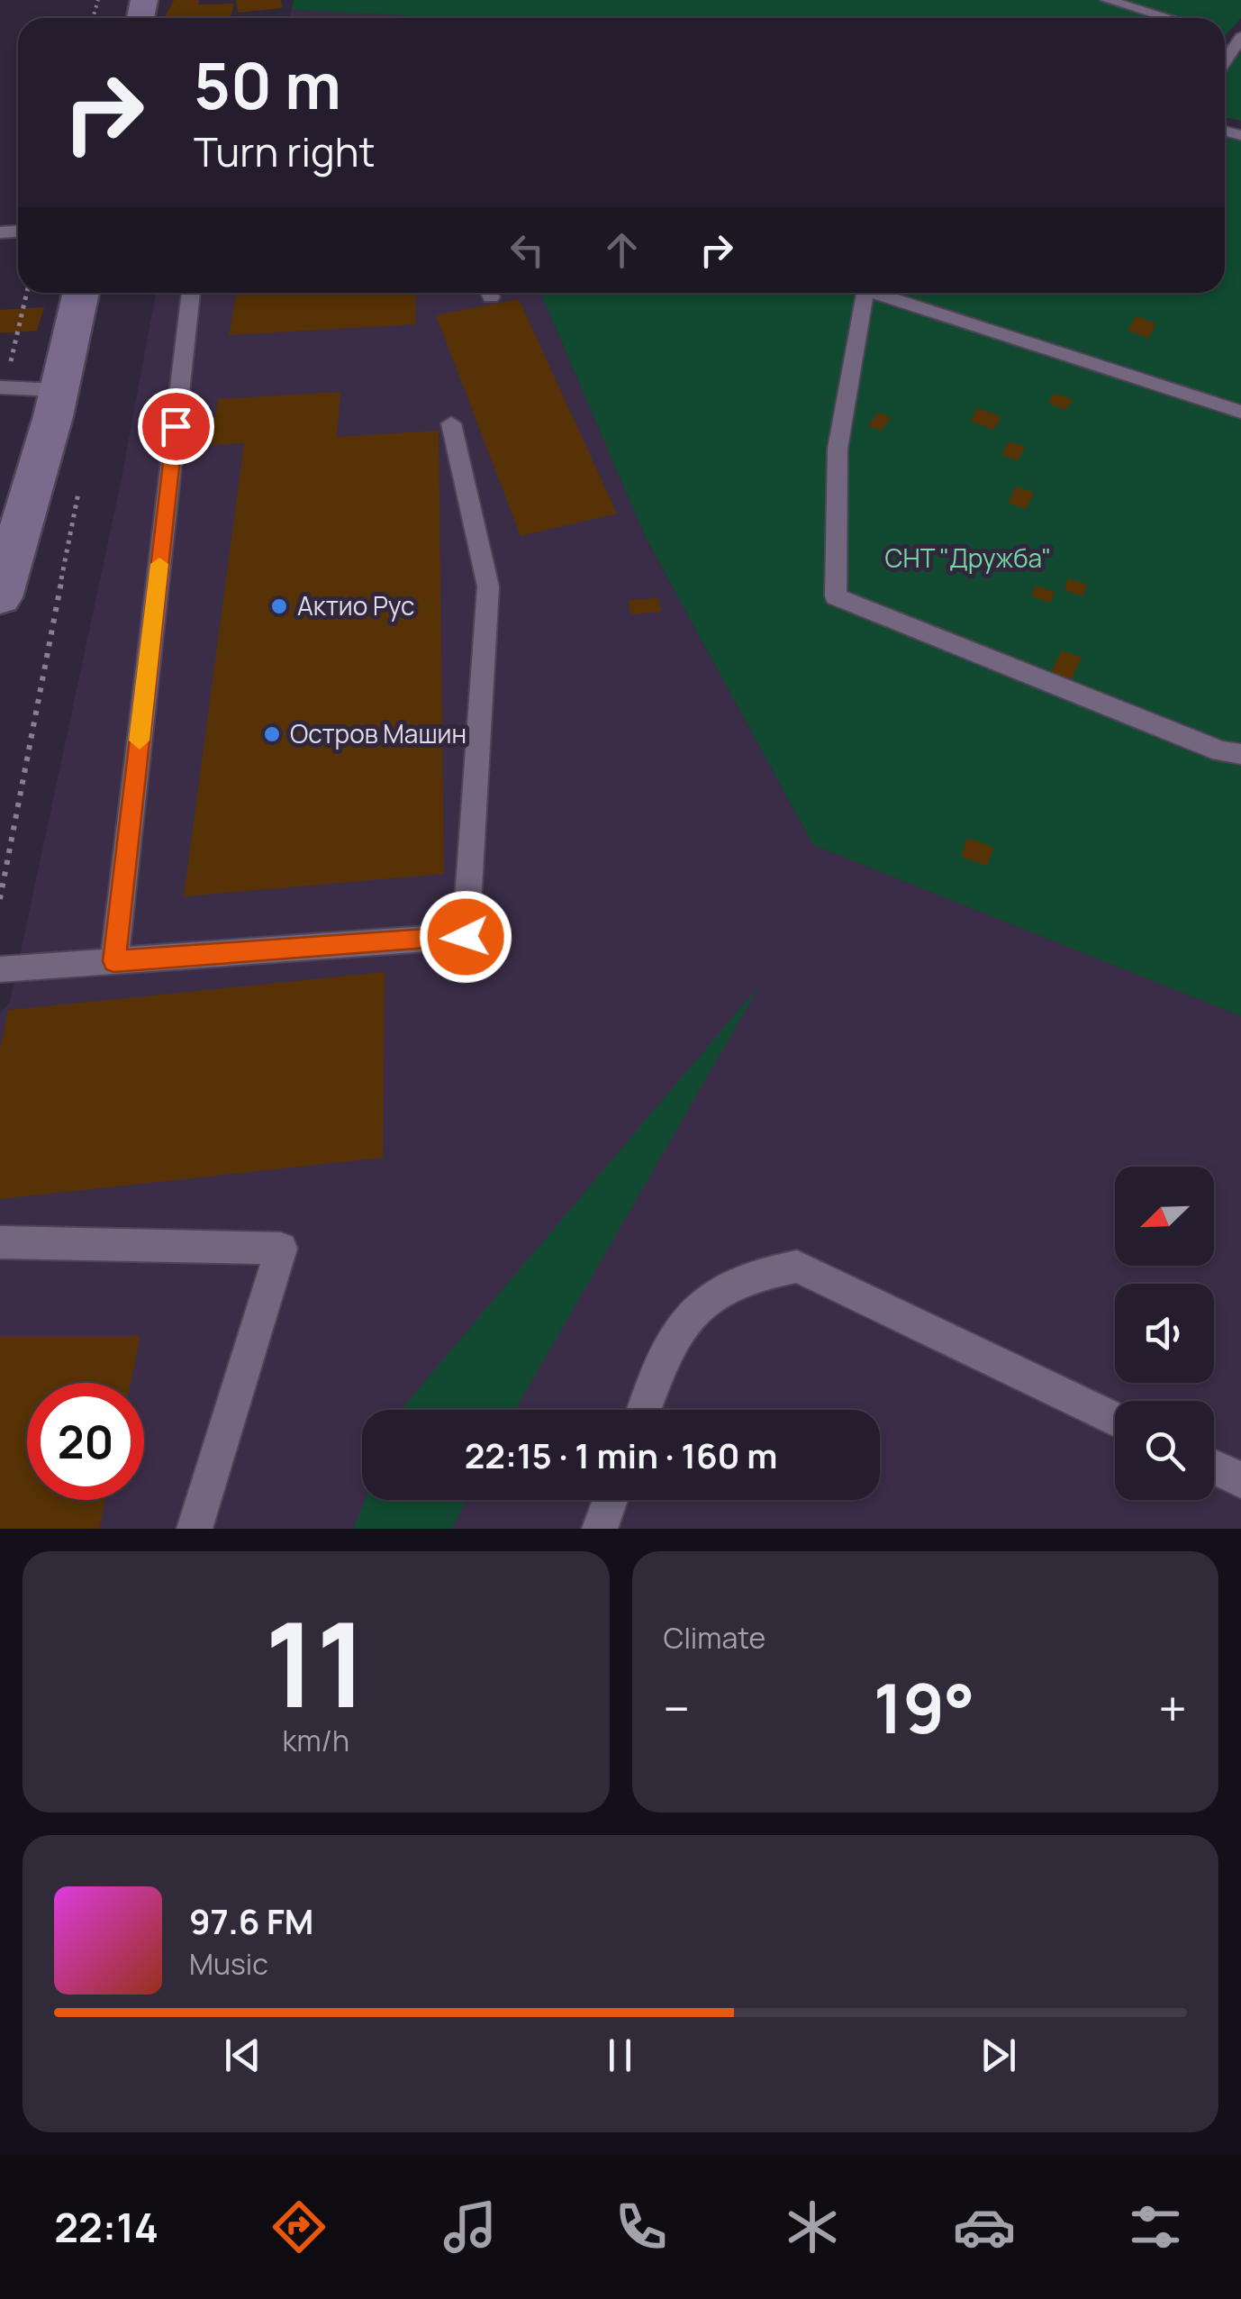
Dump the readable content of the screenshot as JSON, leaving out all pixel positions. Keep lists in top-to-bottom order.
{
  "parks": ["СНТ \"Дружба\""],
  "places": ["Актио Рус", "Остров Машин"],
  "north": "bottom left",
  "page": {
    "turn": ["50 m", "Turn right"],
    "limit": "20",
    "trip": "22:15 · 1 min · 160 m",
    "tile": [
      ["11", "km/h"],
      "Climate"
    ],
    "heat": ["−", "19°", "+"],
    "song": ["97.6 FM", "Music"],
    "tabs": "22:14"
  }
}
